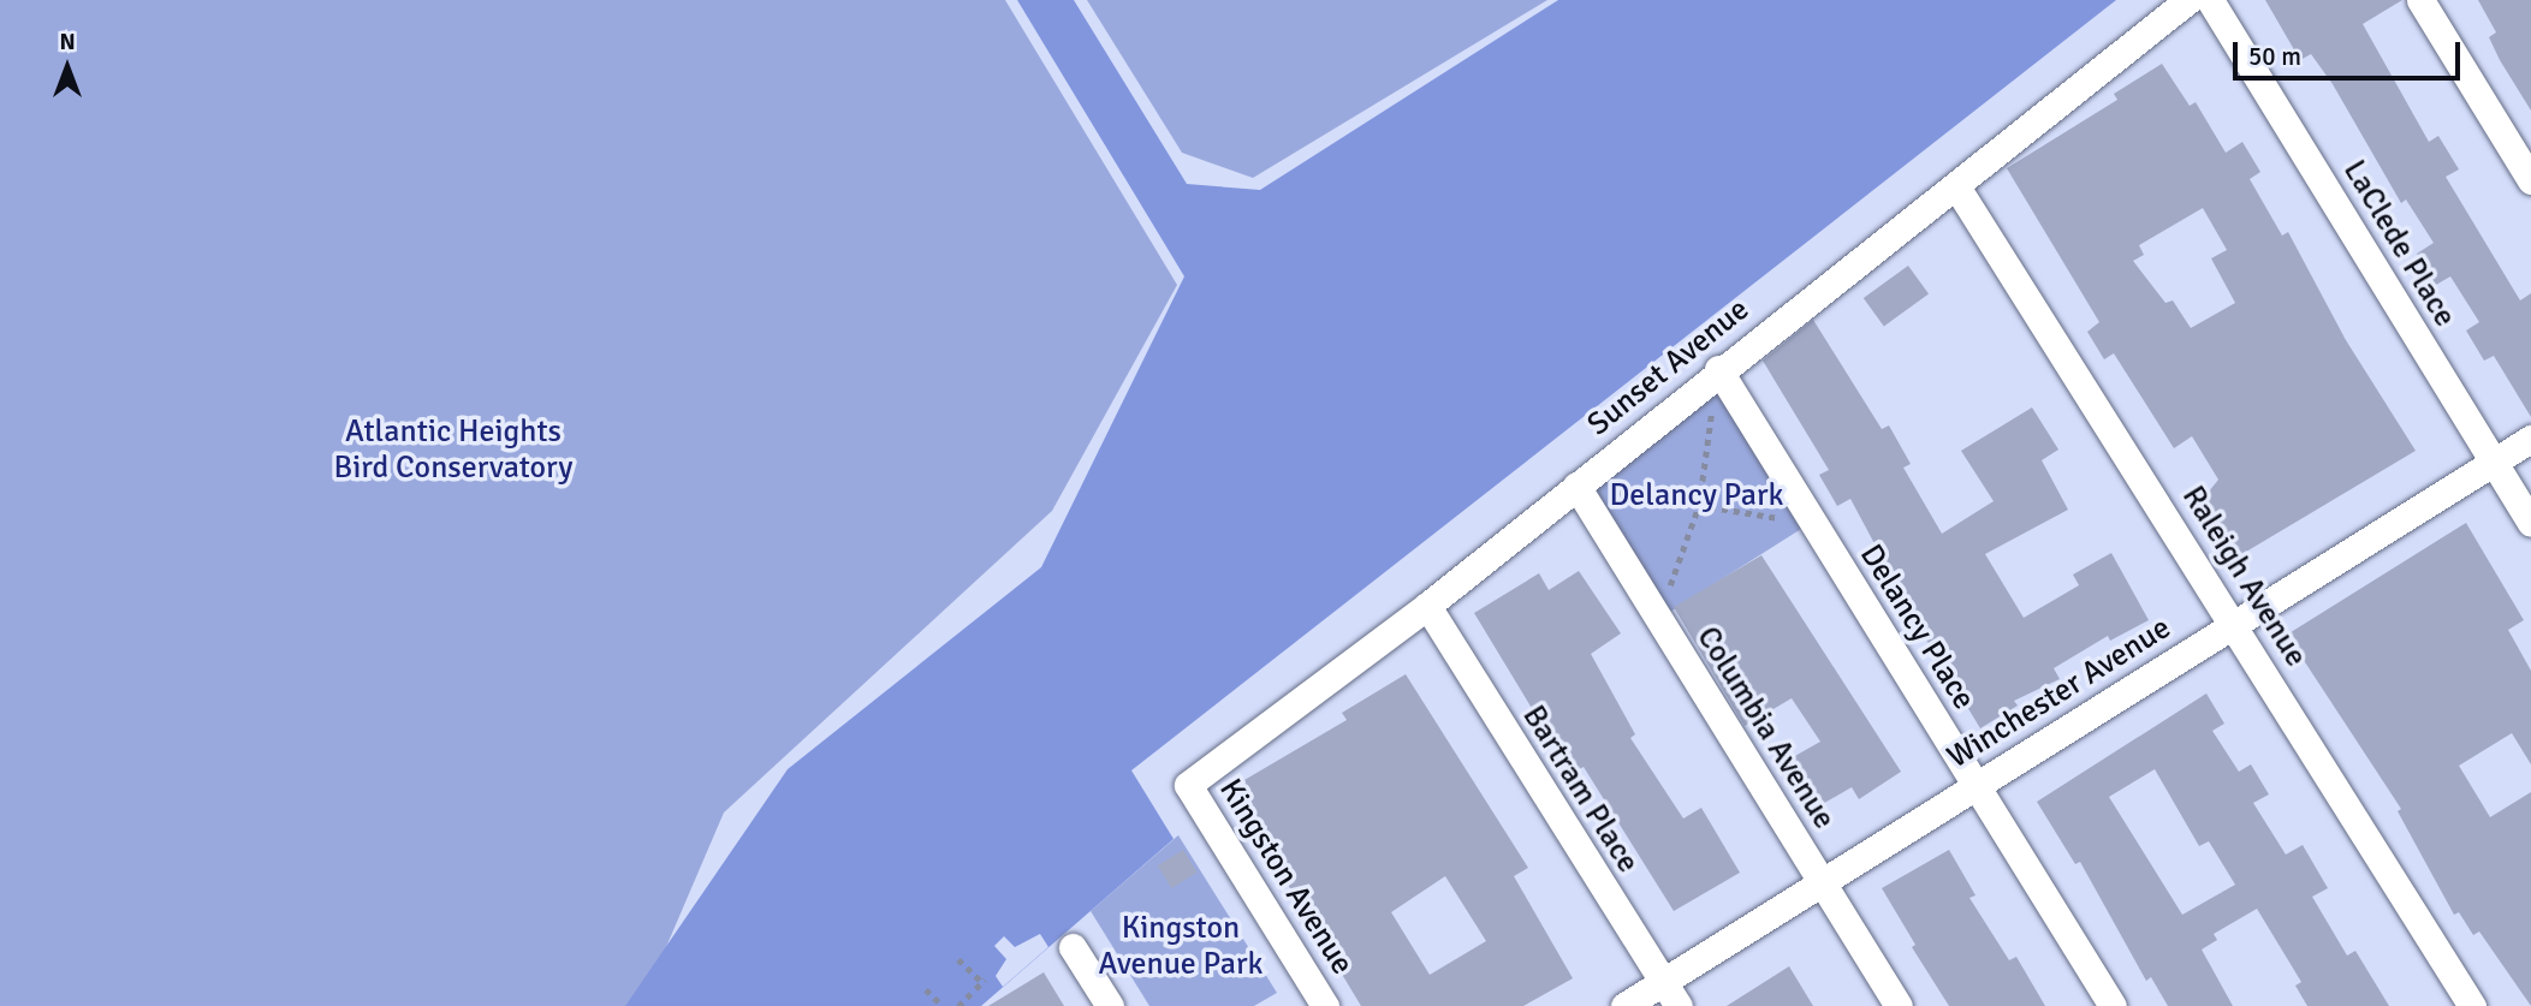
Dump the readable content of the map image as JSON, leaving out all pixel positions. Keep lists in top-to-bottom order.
{
  "streets": {
    "street": [
      "LaClede Place",
      "Sunset Avenue",
      "Raleigh Avenue",
      "Delancy Place",
      "Winchester Avenue",
      "Columbia Avenue",
      "Bartram Place",
      "Kingston Avenue"
    ]
  },
  "crossings": [
    ["LaClede Place", "Winchester Avenue"],
    ["Sunset Avenue", "Raleigh Avenue"],
    ["Sunset Avenue", "Delancy Place"],
    ["Sunset Avenue", "Columbia Avenue"],
    ["Sunset Avenue", "Bartram Place"],
    ["Sunset Avenue", "Kingston Avenue"],
    ["Raleigh Avenue", "Winchester Avenue"],
    ["Delancy Place", "Winchester Avenue"],
    ["Winchester Avenue", "Columbia Avenue"],
    ["Winchester Avenue", "Bartram Place"]
  ],
  "parks": ["Atlantic Heights Bird Conservatory", "Delancy Park", "Kingston Avenue Park"],
  "scale_bar": "50 m",
  "north": "top"
}
